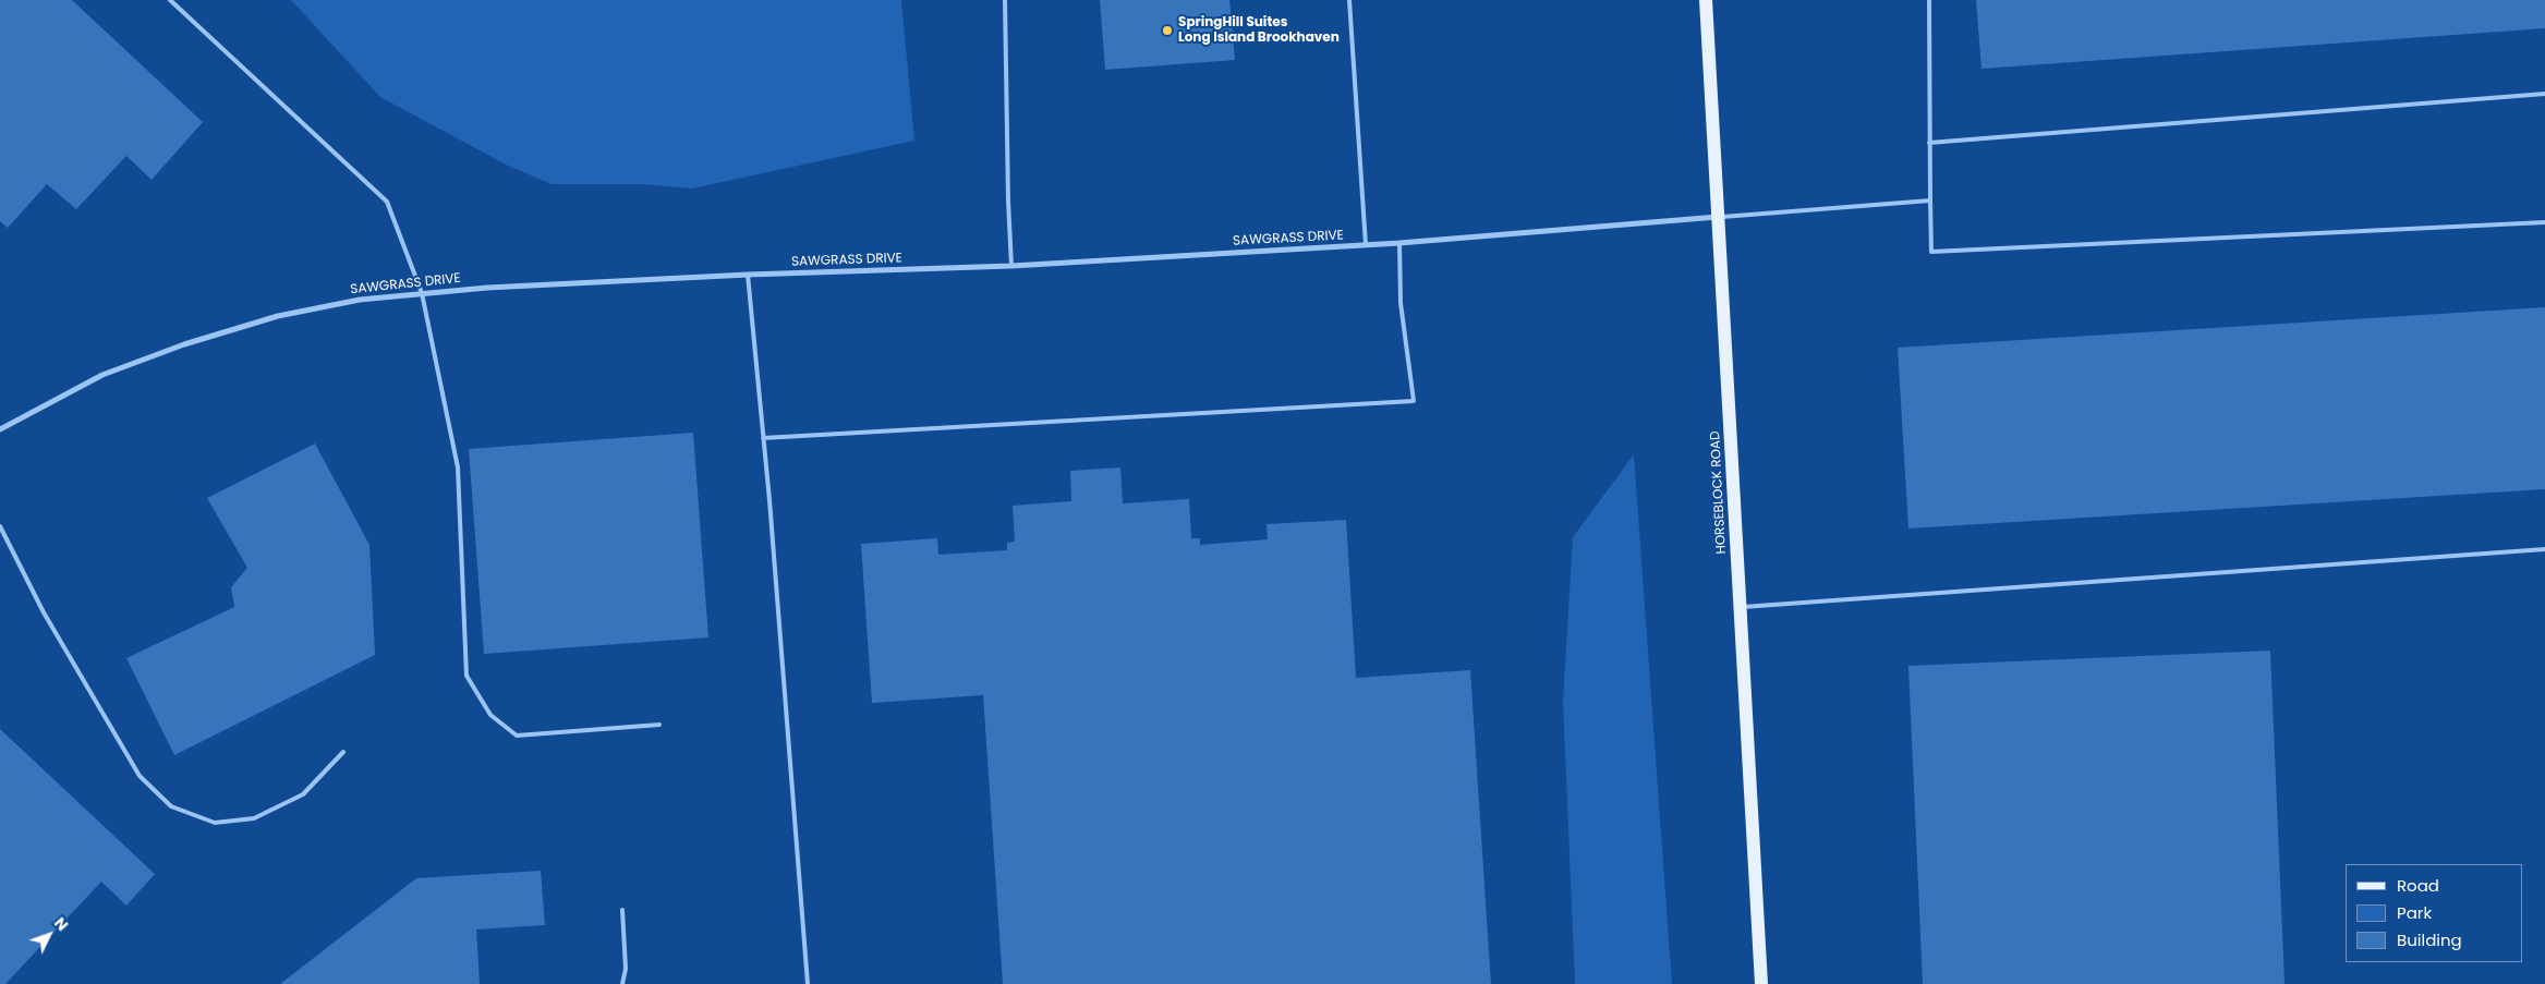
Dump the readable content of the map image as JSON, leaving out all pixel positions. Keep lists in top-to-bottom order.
{
  "streets": {
    "main road": ["HORSEBLOCK ROAD"],
    "street": ["SAWGRASS DRIVE"]
  },
  "crossings": [
    ["SAWGRASS DRIVE", "HORSEBLOCK ROAD"]
  ],
  "places": ["SpringHill Suites Long Island Brookhaven"],
  "legend": ["Road", "Park", "Building"],
  "north": "top right"
}
